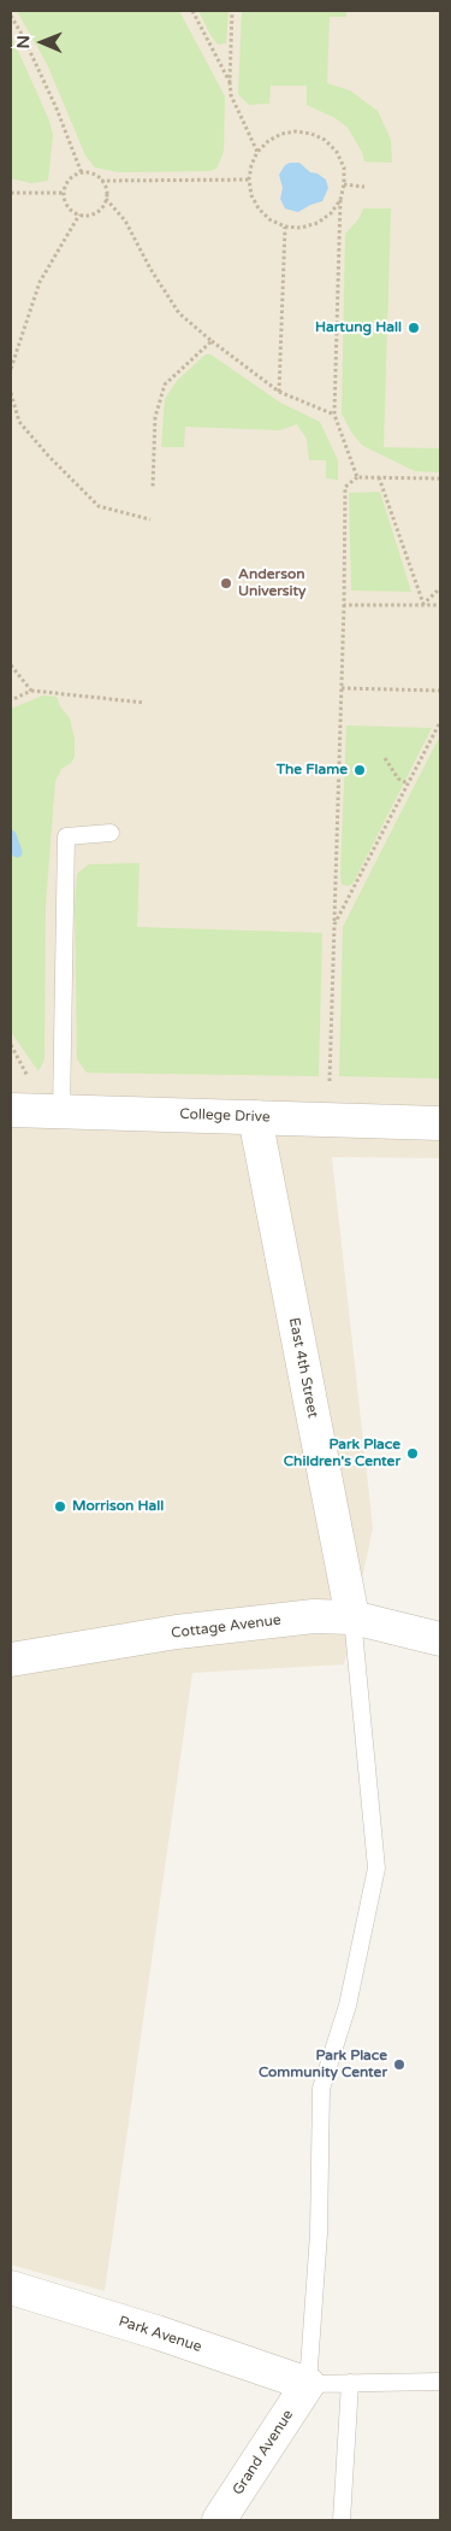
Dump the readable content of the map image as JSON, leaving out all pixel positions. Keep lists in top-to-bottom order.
{
  "streets": {
    "street": [
      "College Drive",
      "East 4th Street",
      "Cottage Avenue",
      "Park Avenue",
      "Grand Avenue"
    ]
  },
  "crossings": [
    ["College Drive", "East 4th Street"],
    ["East 4th Street", "Cottage Avenue"],
    ["Park Avenue", "Grand Avenue"]
  ],
  "places": [
    "Hartung Hall",
    "Anderson University",
    "The Flame",
    "Park Place Children's Center",
    "Morrison Hall",
    "Park Place Community Center"
  ],
  "north": "left"
}
